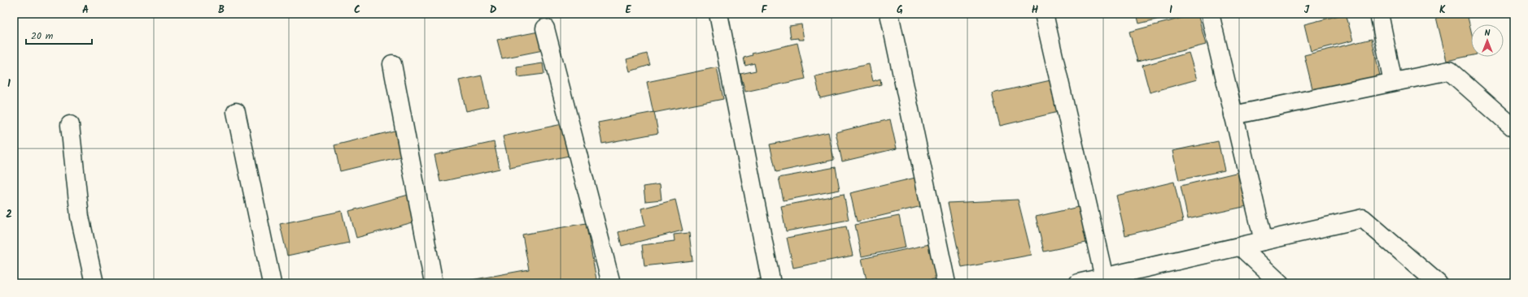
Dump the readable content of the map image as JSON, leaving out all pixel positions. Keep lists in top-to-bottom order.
{
  "scale_bar": "20 m",
  "north": "top",
  "grid": {
    "columns": [
      "A",
      "B",
      "C",
      "D",
      "E",
      "F",
      "G",
      "H",
      "I",
      "J",
      "K"
    ],
    "rows": ["1", "2"]
  }
}
